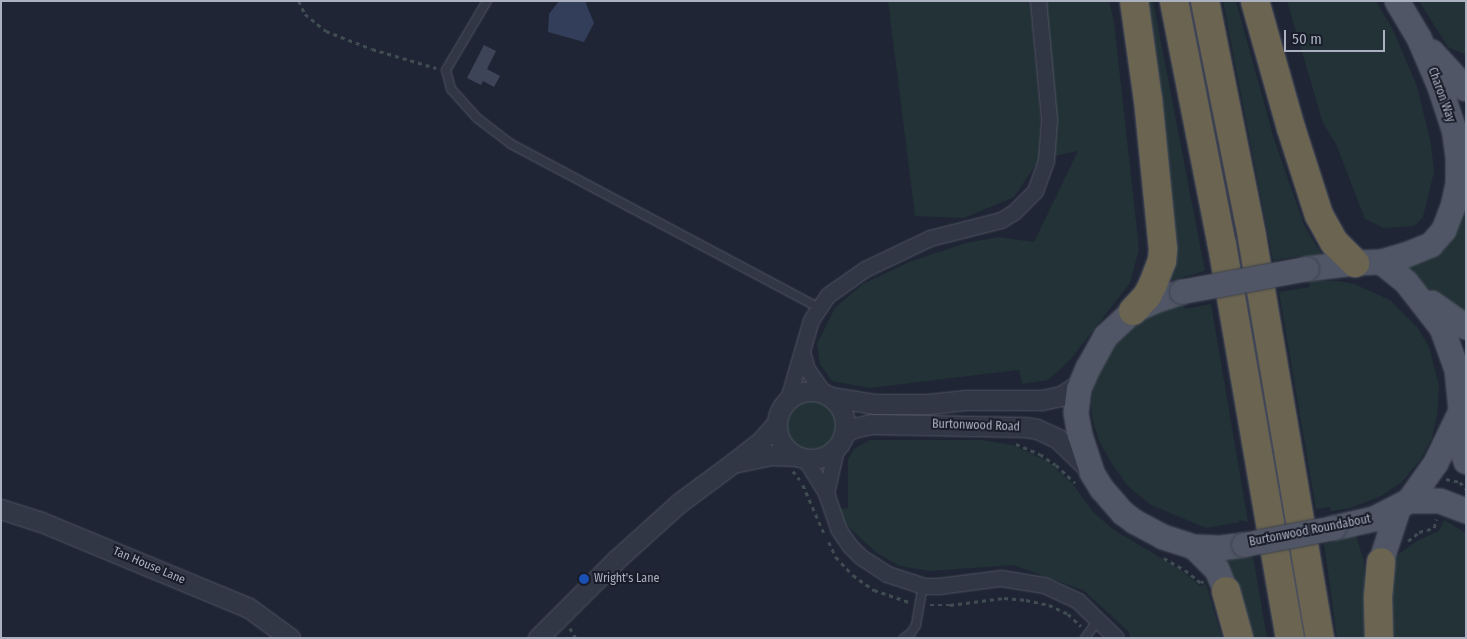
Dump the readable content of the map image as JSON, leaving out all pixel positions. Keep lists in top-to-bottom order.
{
  "streets": {
    "main road": ["Charon Way", "Burtonwood Roundabout"],
    "street": ["Burtonwood Road", "Tan House Lane"]
  },
  "crossings": [
    ["Charon Way", "Burtonwood Roundabout"],
    ["Burtonwood Road", "Burtonwood Roundabout"]
  ],
  "places": ["Wright's Lane"],
  "scale_bar": "50 m"
}
